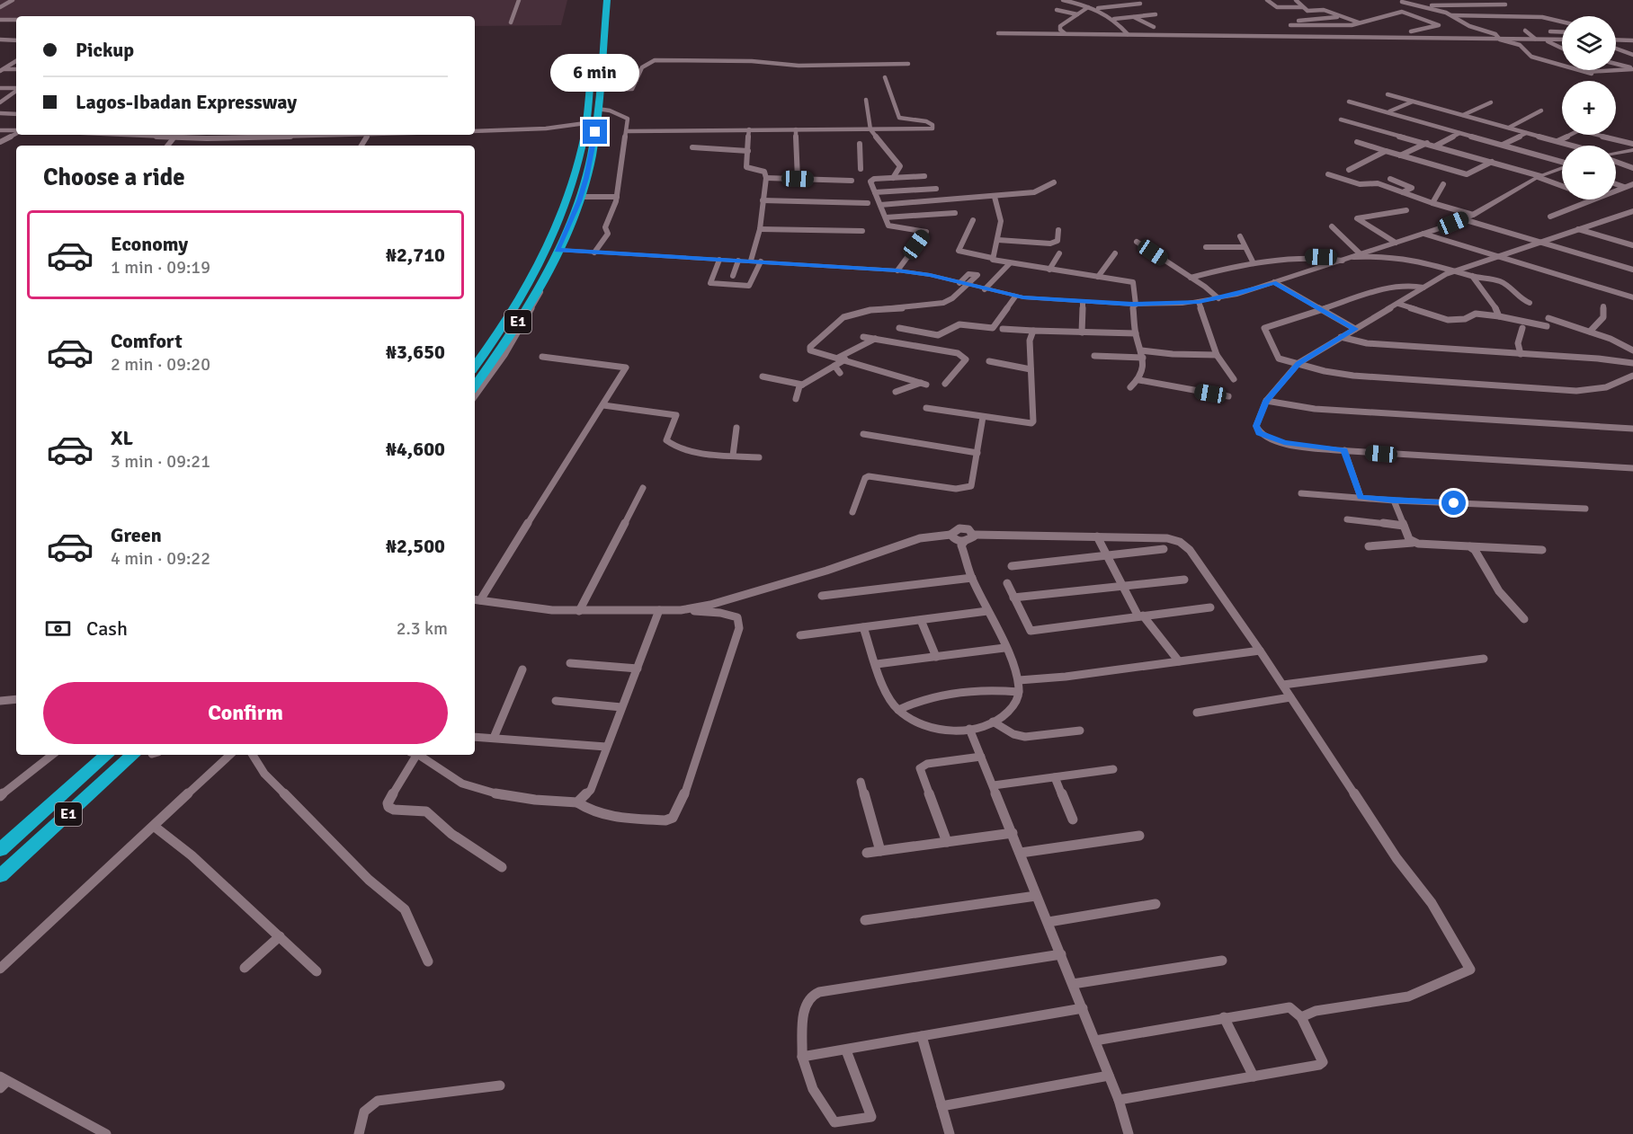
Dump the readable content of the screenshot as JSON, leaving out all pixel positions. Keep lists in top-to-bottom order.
{
  "streets": {
    "highway": ["E1"]
  },
  "page": {
    "map_buttons": ["+", "−"],
    "banner": ["Pickup", "Lagos-Ibadan Expressway"],
    "bubble": "6 min",
    "heading": "Choose a ride",
    "list": [
      {
        "name": "Economy",
        "note": "1 min · 09:19",
        "value": "₦2,710"
      },
      {
        "name": "Comfort",
        "note": "2 min · 09:20",
        "value": "₦3,650"
      },
      {
        "name": "XL",
        "note": "3 min · 09:21",
        "value": "₦4,600"
      },
      {
        "name": "Green",
        "note": "4 min · 09:22",
        "value": "₦2,500"
      }
    ],
    "pay": ["Cash", "2.3 km"],
    "buttons": "Confirm"
  }
}
